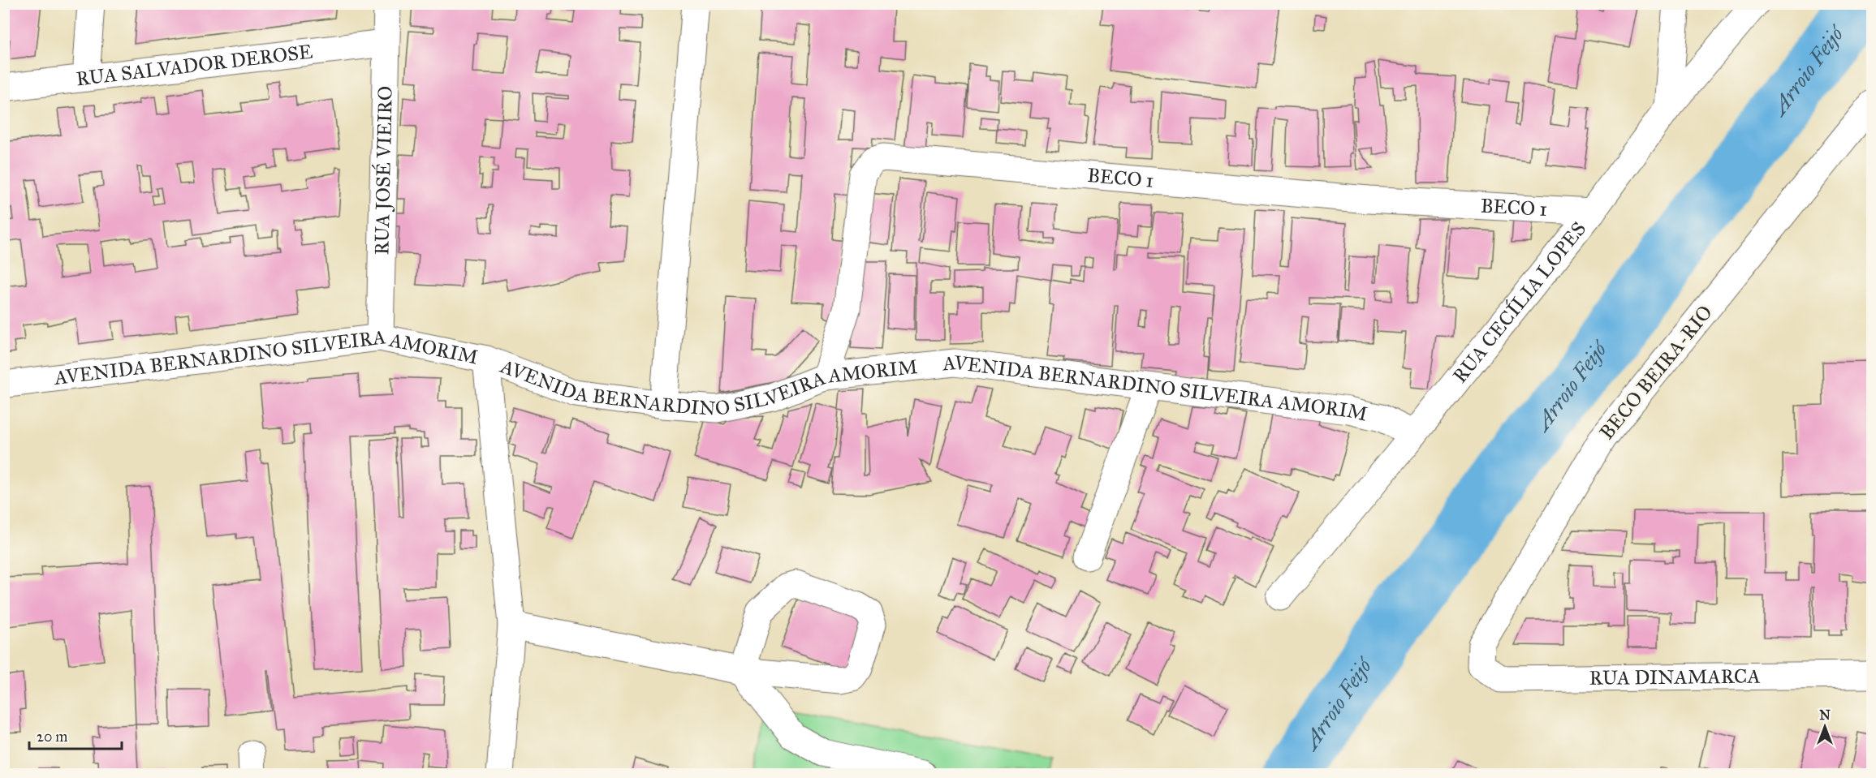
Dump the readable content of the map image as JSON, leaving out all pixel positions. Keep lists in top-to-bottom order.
{
  "streets": {
    "street": [
      "RUA SALVADOR DEROSE",
      "RUA JOSÉ VIEIRO",
      "BECO 1",
      "RUA CECÍLIA LOPES",
      "AVENIDA BERNARDINO SILVEIRA AMORIM",
      "BECO BEIRA-RIO",
      "RUA DINAMARCA"
    ]
  },
  "crossings": [
    ["RUA SALVADOR DEROSE", "RUA JOSÉ VIEIRO"],
    ["RUA JOSÉ VIEIRO", "AVENIDA BERNARDINO SILVEIRA AMORIM"],
    ["BECO 1", "RUA CECÍLIA LOPES"],
    ["BECO 1", "AVENIDA BERNARDINO SILVEIRA AMORIM"],
    ["RUA CECÍLIA LOPES", "AVENIDA BERNARDINO SILVEIRA AMORIM"],
    ["BECO BEIRA-RIO", "RUA DINAMARCA"]
  ],
  "water": ["Arroio Feijó"],
  "scale_bar": "20 m",
  "north": "top"
}
